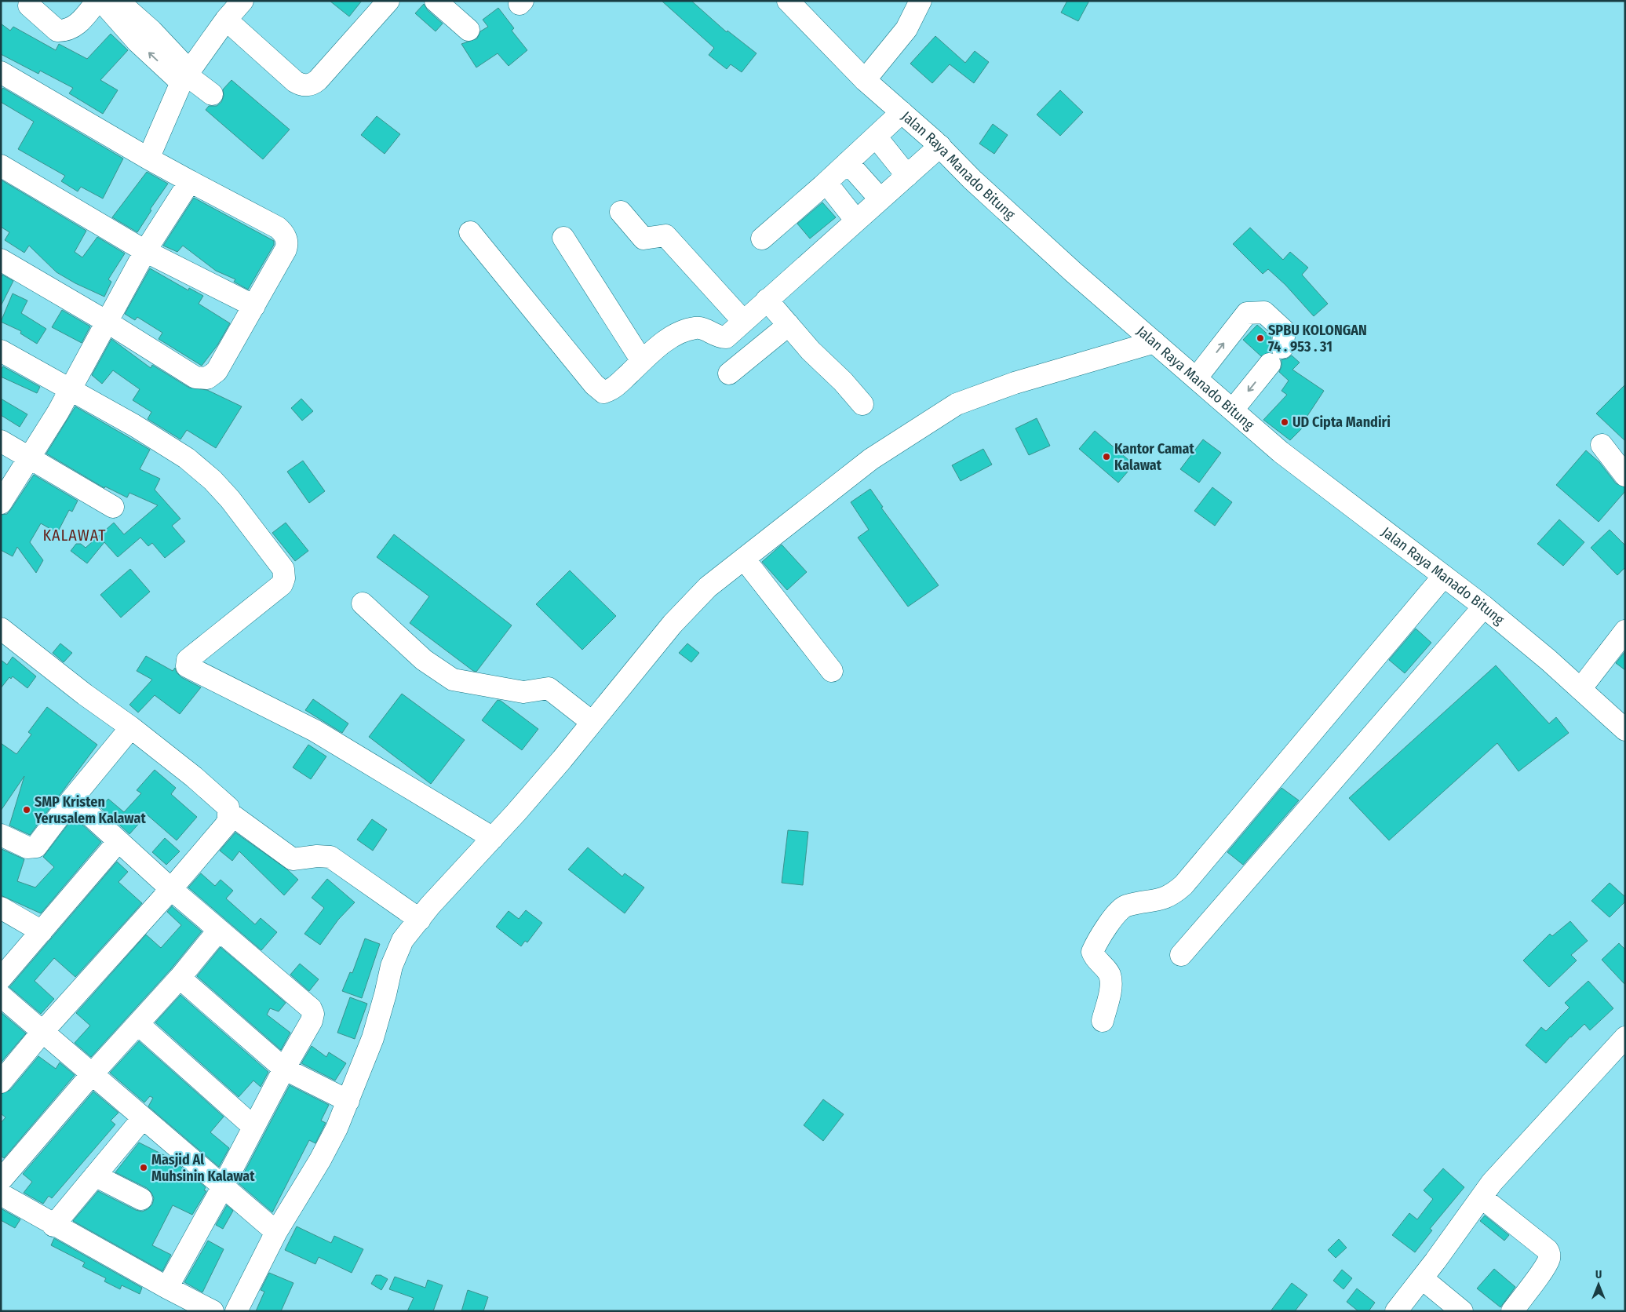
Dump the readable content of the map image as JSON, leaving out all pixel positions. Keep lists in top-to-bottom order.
{
  "streets": {
    "main road": ["Jalan Raya Manado Bitung"]
  },
  "districts": ["KALAWAT"],
  "places": [
    "SPBU KOLONGAN 74 . 953 . 31",
    "UD Cipta Mandiri",
    "Kantor Camat Kalawat",
    "SMP Kristen Yerusalem Kalawat",
    "Masjid Al Muhsinin Kalawat"
  ],
  "north": "top"
}
